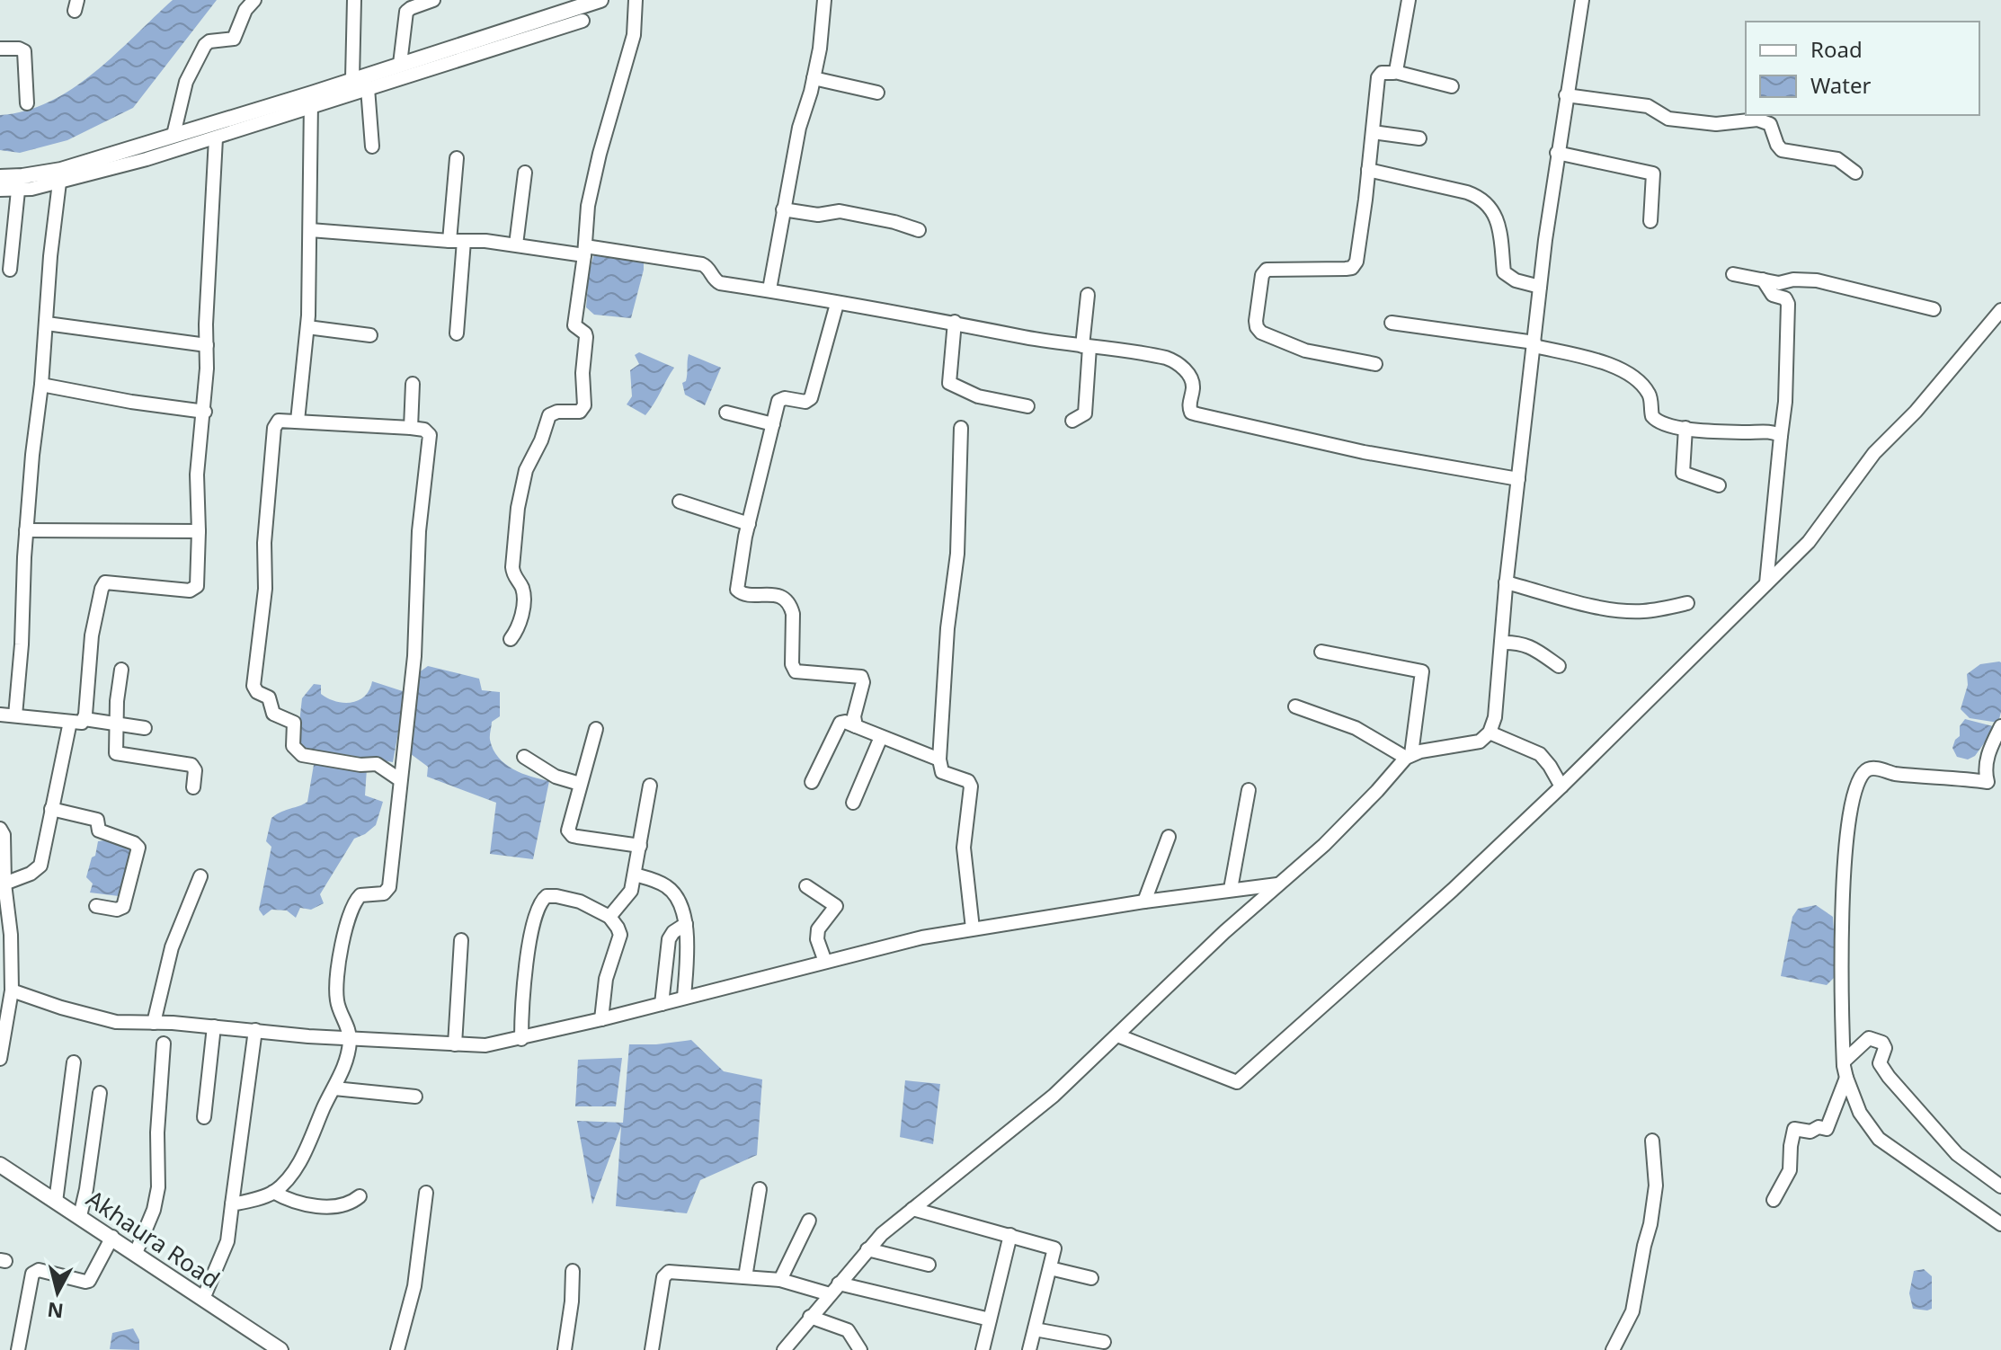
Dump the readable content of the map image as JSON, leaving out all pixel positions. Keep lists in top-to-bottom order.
{
  "streets": {
    "main road": ["Akhaura Road"]
  },
  "legend": ["Road", "Water"],
  "north": "bottom"
}
